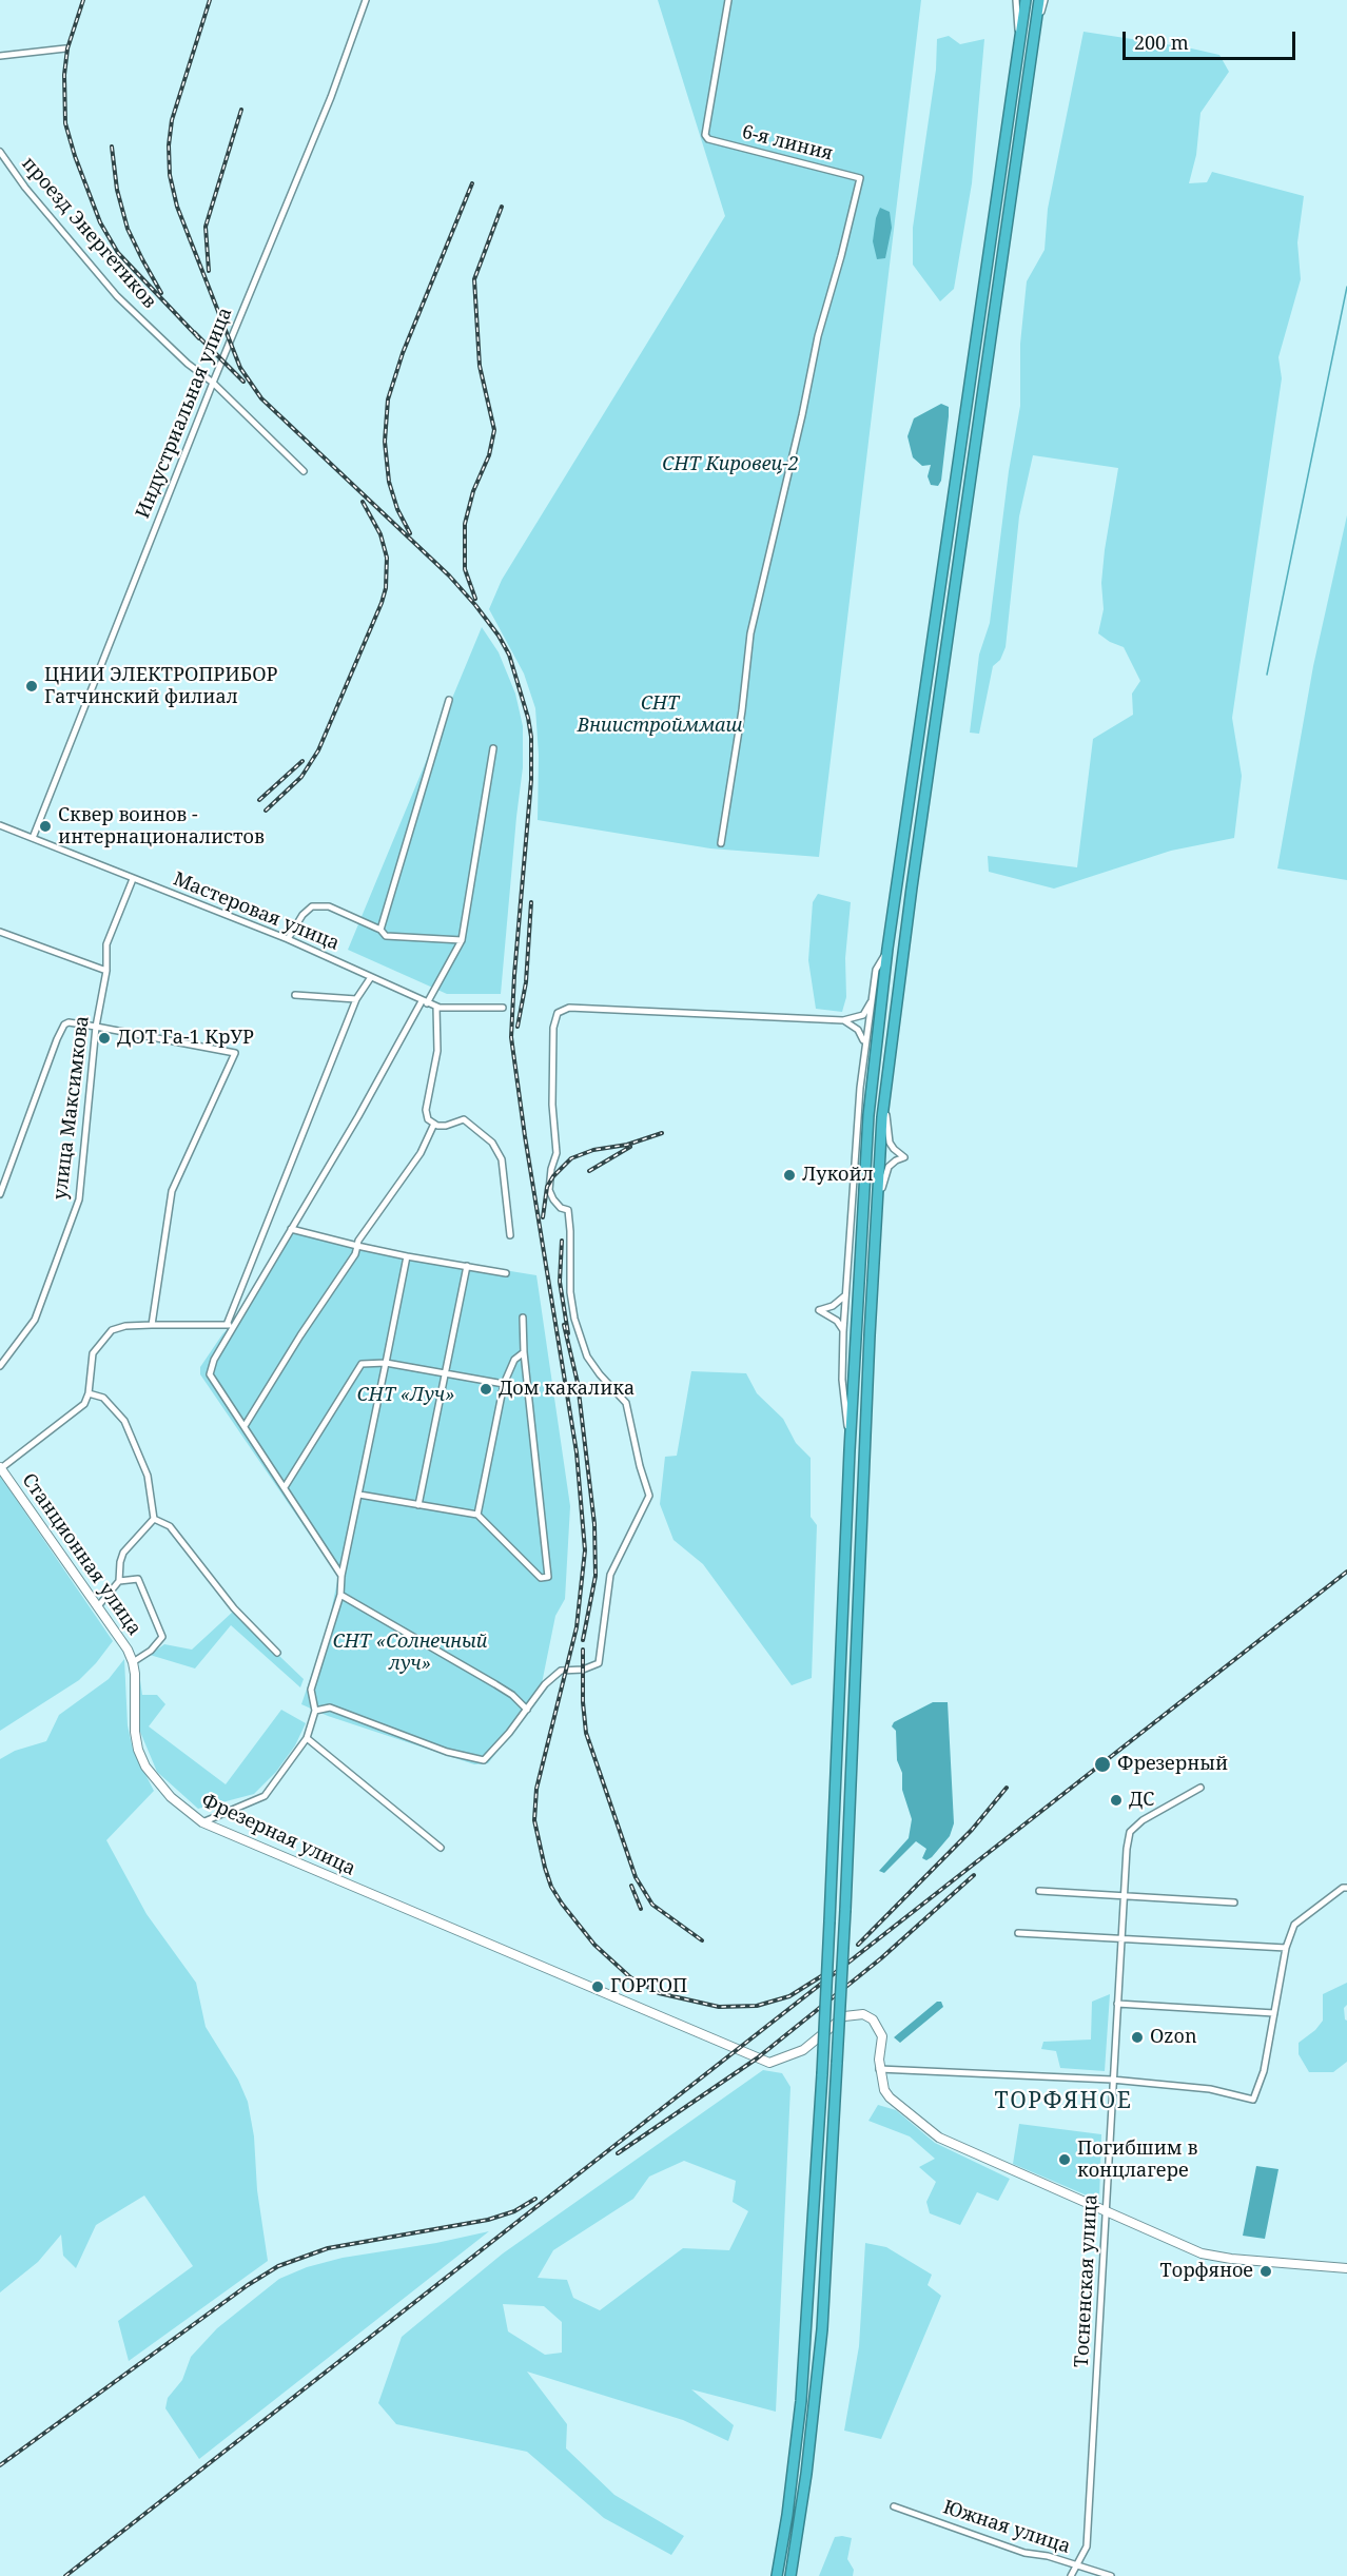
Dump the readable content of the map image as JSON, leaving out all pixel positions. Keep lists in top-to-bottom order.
{
  "streets": {
    "street": [
      "6-я линия",
      "проезд Энергетиков",
      "Индустриальная улица",
      "Мастеровая улица",
      "улица Максимкова",
      "Станционная улица",
      "Фрезерная улица",
      "Тосненская улица",
      "Южная улица"
    ]
  },
  "crossings": [
    ["проезд Энергетиков", "Индустриальная улица"],
    ["Индустриальная улица", "Мастеровая улица"],
    ["Мастеровая улица", "улица Максимкова"],
    ["Станционная улица", "Фрезерная улица"],
    ["Тосненская улица", "Южная улица"]
  ],
  "districts": ["ТОРФЯНОЕ"],
  "parks": [
    "СНТ Кировец-2",
    "СНТ Вниистройммаш",
    "СНТ «Луч»",
    "СНТ «Солнечный луч»"
  ],
  "places": [
    "ЦНИИ ЭЛЕКТРОПРИБОР Гатчинский филиал",
    "Сквер воинов - интернационалистов",
    "ДОТ Га-1 КрУР",
    "Лукойл",
    "Дом какалика",
    "Фрезерный",
    "ДС",
    "ГОРТОП",
    "Ozon",
    "Погибшим в концлагере",
    "Торфяное"
  ],
  "scale_bar": "200 m"
}
